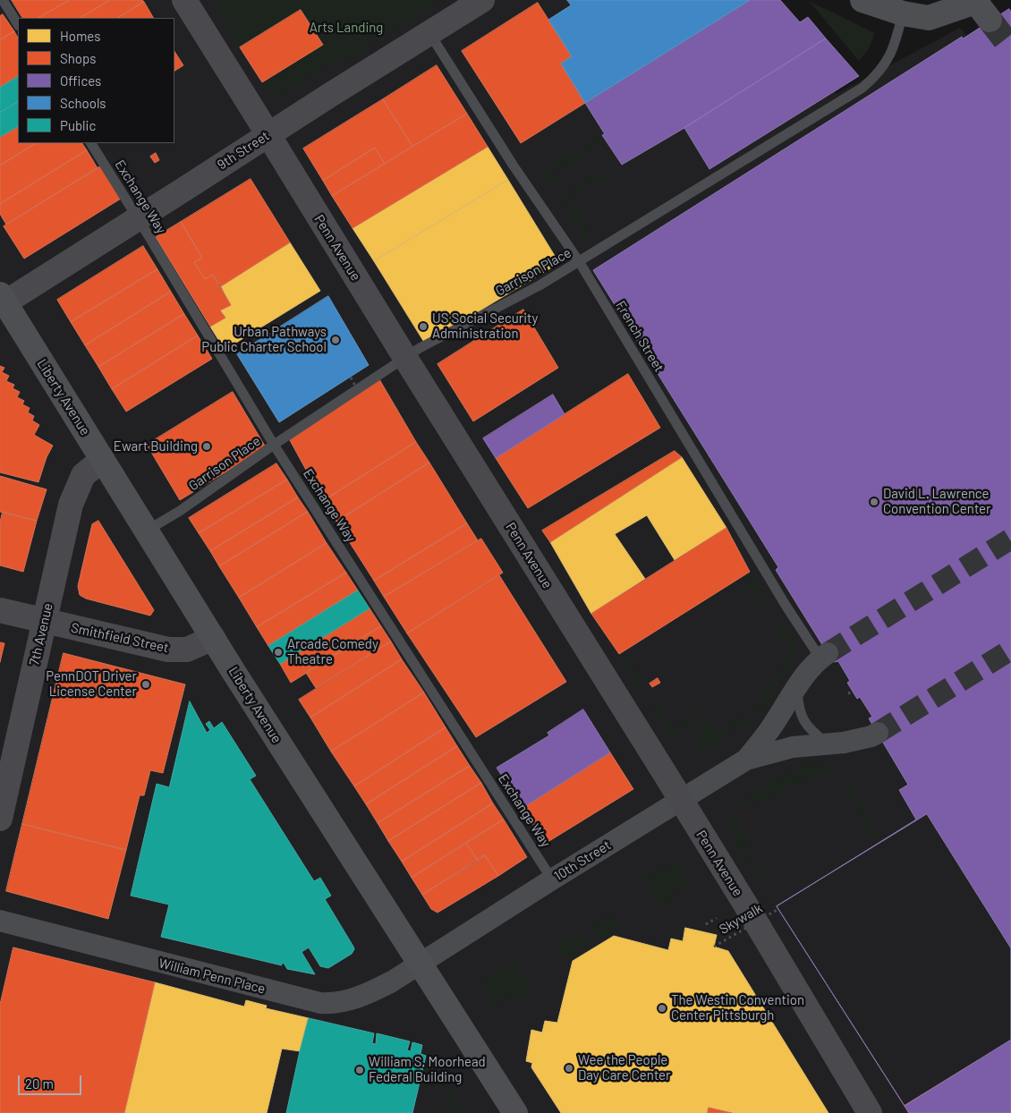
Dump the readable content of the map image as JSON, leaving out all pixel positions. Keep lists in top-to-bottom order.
{
  "streets": {
    "main road": ["Liberty Avenue"],
    "street": [
      "9th Street",
      "Penn Avenue",
      "7th Avenue",
      "Smithfield Street",
      "10th Street",
      "William Penn Place"
    ],
    "lane": ["Exchange Way", "Garrison Place", "French Street"],
    "path": ["Skywalk"]
  },
  "crossings": [
    ["9th Street", "Exchange Way"],
    ["9th Street", "Penn Avenue"],
    ["9th Street", "French Street"],
    ["9th Street", "Liberty Avenue"],
    ["Exchange Way", "Garrison Place"],
    ["Exchange Way", "10th Street"],
    ["Penn Avenue", "Garrison Place"],
    ["Penn Avenue", "10th Street"],
    ["Garrison Place", "French Street"],
    ["Garrison Place", "Liberty Avenue"],
    ["French Street", "10th Street"],
    ["Liberty Avenue", "7th Avenue"],
    ["Liberty Avenue", "Smithfield Street"],
    ["Liberty Avenue", "10th Street"],
    ["Liberty Avenue", "William Penn Place"],
    ["7th Avenue", "Smithfield Street"],
    ["10th Street", "William Penn Place"]
  ],
  "parks": ["Arts Landing"],
  "places": [
    "US Social Security Administration",
    "Urban Pathways Public Charter School",
    "Ewart Building",
    "David L. Lawrence Convention Center",
    "Arcade Comedy Theatre",
    "PennDOT Driver License Center",
    "The Westin Convention Center Pittsburgh",
    "Wee the People Day Care Center",
    "William S. Moorhead Federal Building"
  ],
  "legend": [
    "Homes",
    "Shops",
    "Offices",
    "Schools",
    "Public"
  ],
  "scale_bar": "20 m"
}
